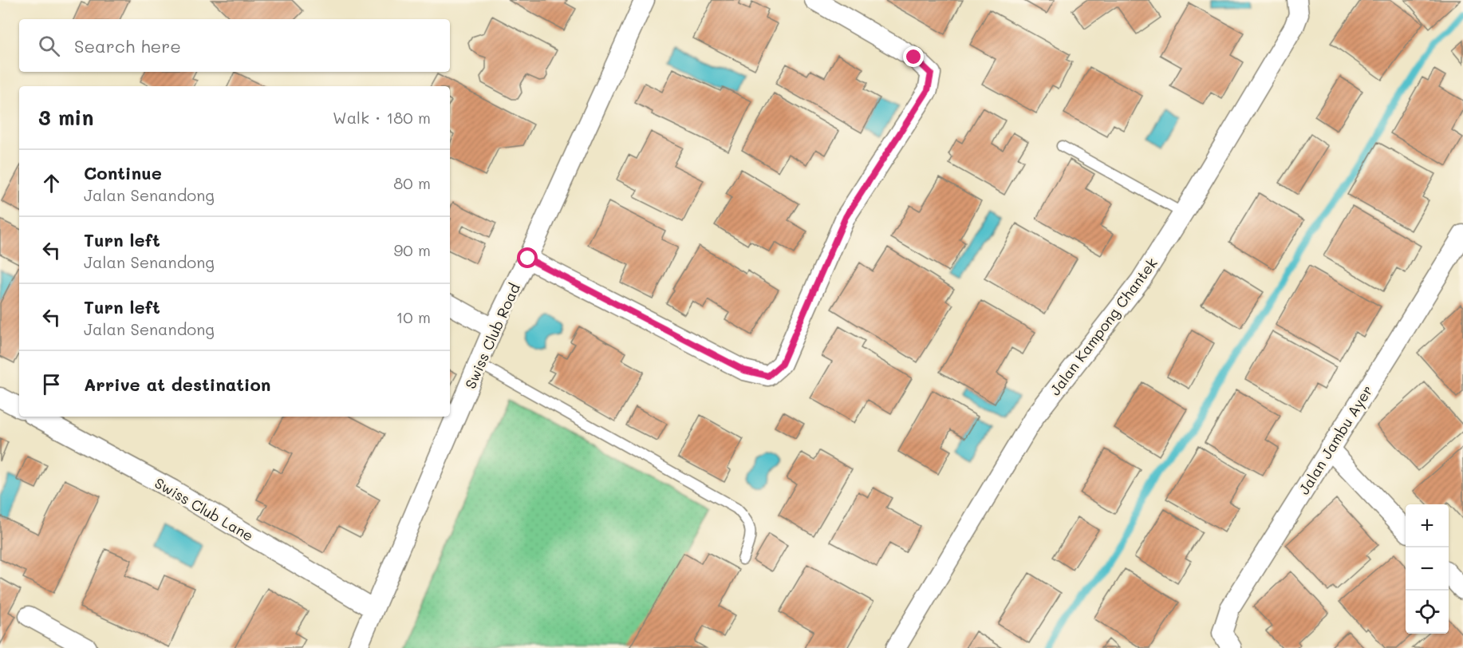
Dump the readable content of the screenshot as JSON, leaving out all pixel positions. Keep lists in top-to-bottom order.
{
  "streets": {
    "street": [
      "Jalan Kampong Chantek",
      "Swiss Club Road",
      "Jalan Jambu Ayer",
      "Swiss Club Lane"
    ]
  },
  "crossings": [
    ["Swiss Club Road", "Swiss Club Lane"]
  ],
  "page": {
    "search": "Search here",
    "heading": ["3 min", "Walk · 180 m"],
    "list": [
      ["Continue", "Jalan Senandong", "80 m"],
      ["Turn left", "Jalan Senandong", "90 m"],
      ["Turn left", "Jalan Senandong", "10 m"],
      "Arrive at destination"
    ],
    "map_buttons": ["+", "−"]
  }
}
